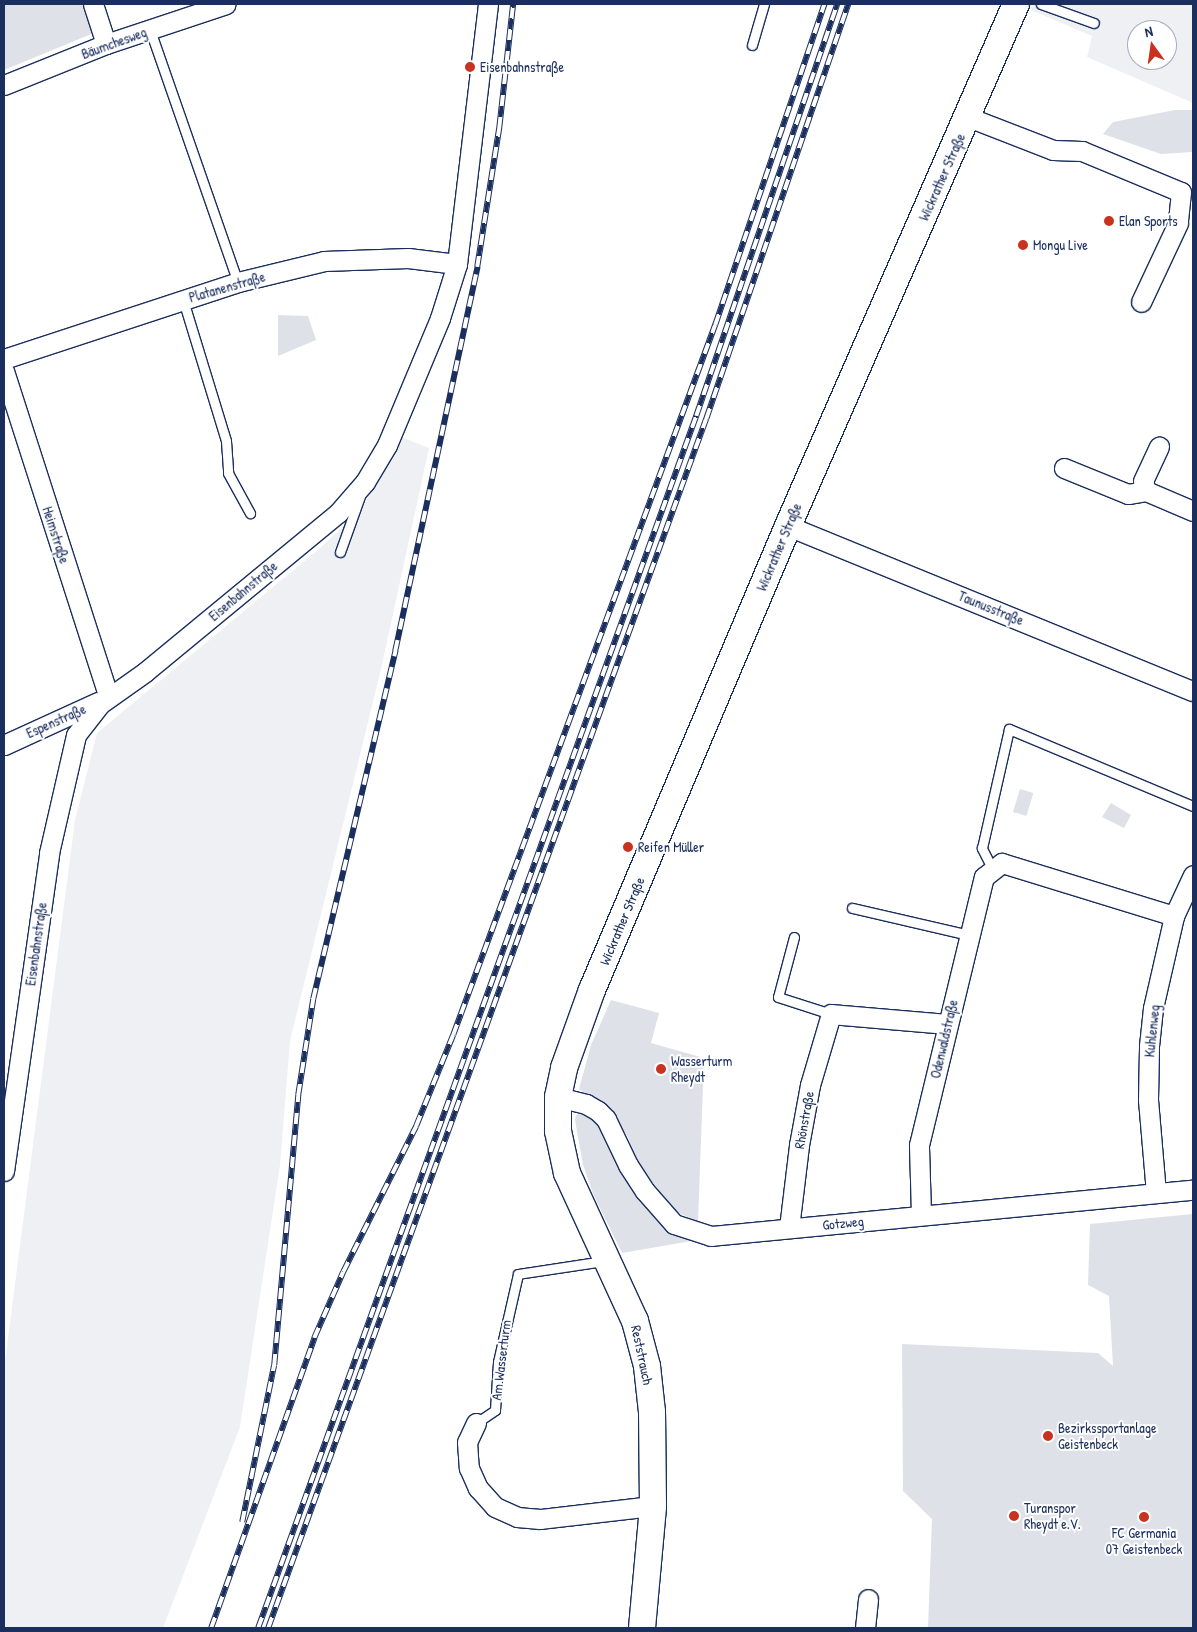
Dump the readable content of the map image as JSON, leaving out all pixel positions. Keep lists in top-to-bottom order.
{
  "streets": {
    "main road": ["Wickrather Straße", "Reststrauch"],
    "street": [
      "Bäumchesweg",
      "Platanenstraße",
      "Heimstraße",
      "Eisenbahnstraße",
      "Taunusstraße",
      "Espenstraße",
      "Kuhlenweg",
      "Odenwaldstraße",
      "Rhönstraße",
      "Gotzweg",
      "Am Wasserturm"
    ]
  },
  "crossings": [
    ["Wickrather Straße", "Taunusstraße"],
    ["Wickrather Straße", "Gotzweg"],
    ["Wickrather Straße", "Reststrauch"],
    ["Platanenstraße", "Eisenbahnstraße"],
    ["Heimstraße", "Eisenbahnstraße"],
    ["Heimstraße", "Espenstraße"],
    ["Eisenbahnstraße", "Espenstraße"],
    ["Kuhlenweg", "Gotzweg"],
    ["Odenwaldstraße", "Gotzweg"],
    ["Rhönstraße", "Gotzweg"],
    ["Gotzweg", "Reststrauch"],
    ["Reststrauch", "Am Wasserturm"]
  ],
  "places": [
    "Eisenbahnstraße",
    "Elan Sports",
    "Mongu Live",
    "Reifen Müller",
    "Wasserturm Rheydt",
    "Bezirkssportanlage Geistenbeck",
    "Turanspor Rheydt e.V.",
    "FC Germania 07 Geistenbeck"
  ],
  "north": "top"
}
